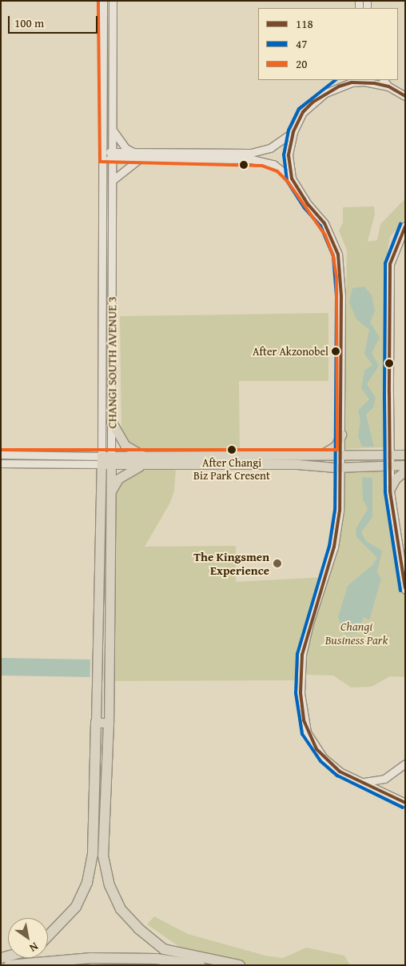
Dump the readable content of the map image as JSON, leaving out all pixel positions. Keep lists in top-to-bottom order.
{
  "streets": {
    "main road": ["CHANGI SOUTH AVENUE 3"]
  },
  "parks": ["Changi Business Park"],
  "places": ["After Akzonobel", "After Changi Biz Park Cresent", "The Kingsmen Experience"],
  "lines": ["transit line 20", "transit line 47", "transit line 118"],
  "legend": ["118", "47", "20"],
  "scale_bar": "100 m",
  "north": "bottom right"
}
